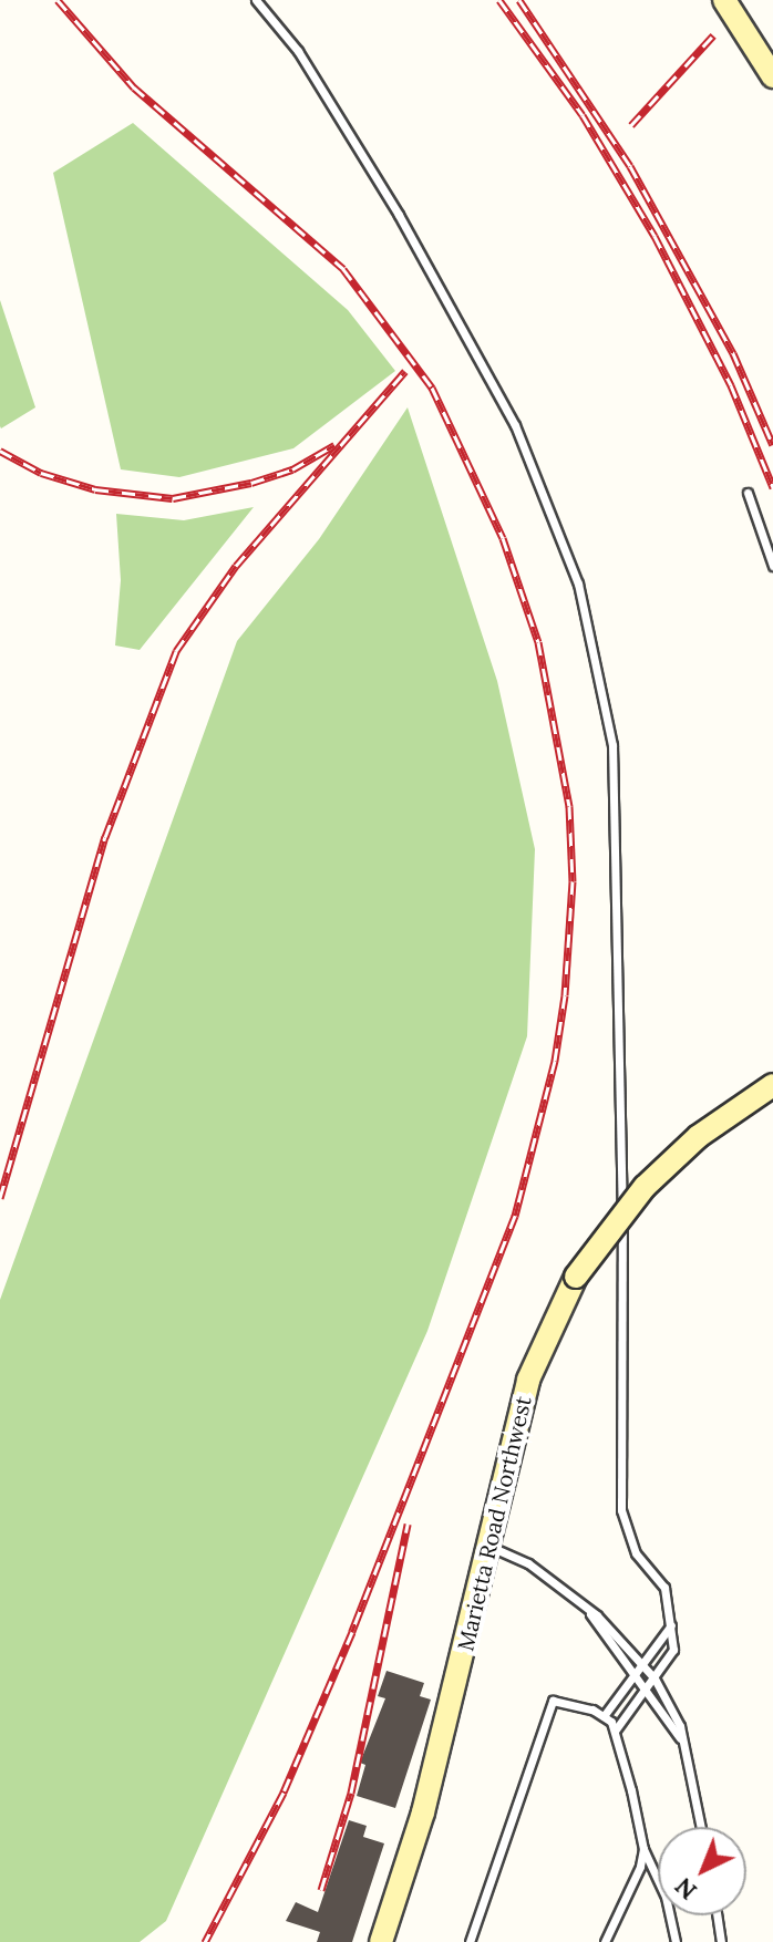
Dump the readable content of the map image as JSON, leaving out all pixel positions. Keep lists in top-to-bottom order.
{
  "streets": {
    "street": ["Marietta Road Northwest"]
  },
  "north": "bottom left"
}
